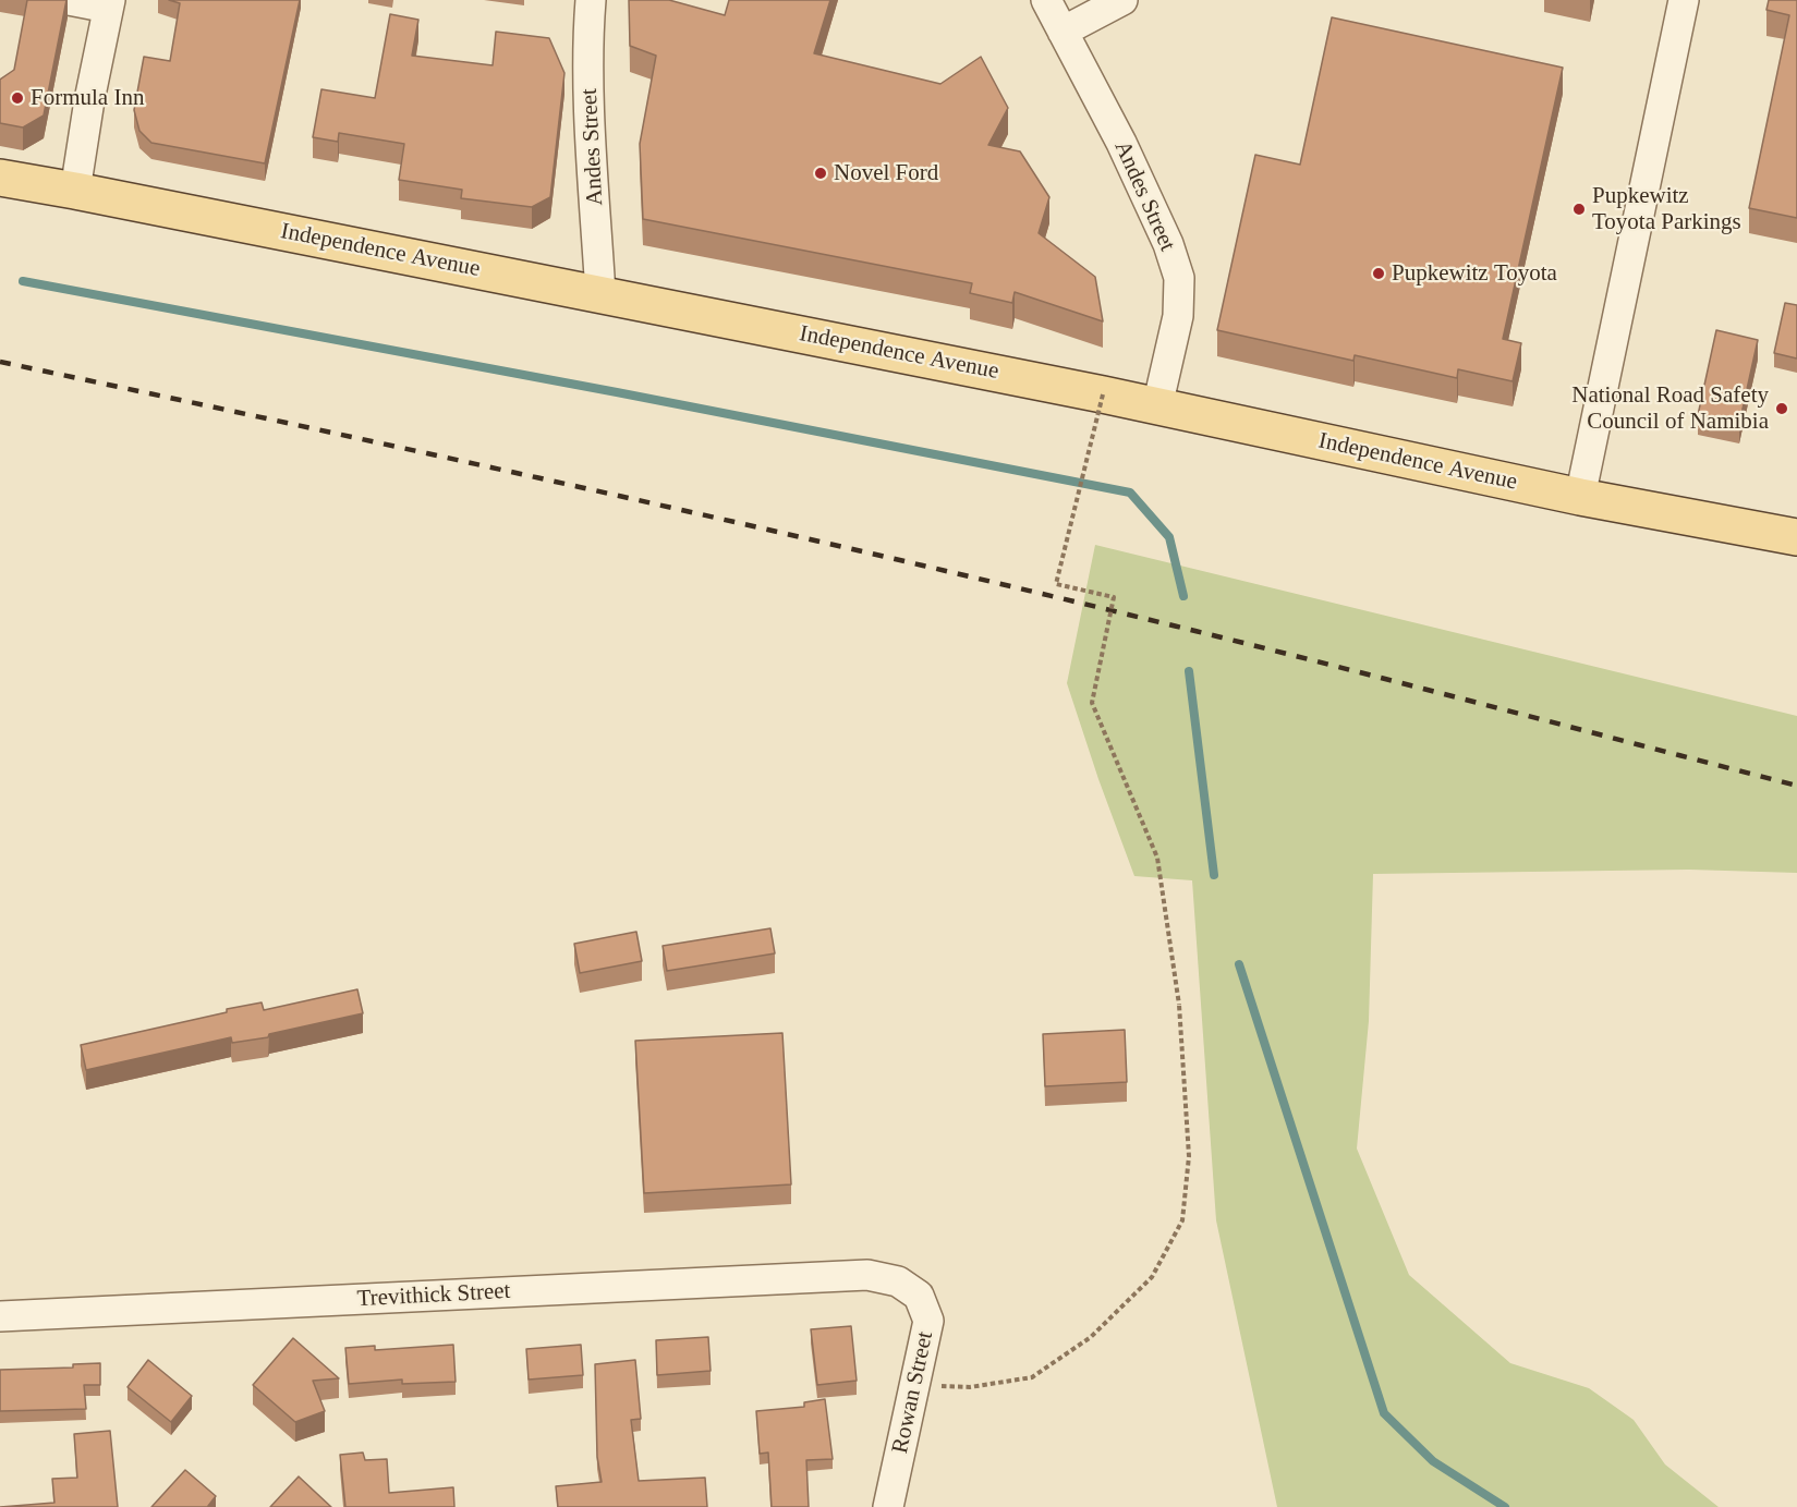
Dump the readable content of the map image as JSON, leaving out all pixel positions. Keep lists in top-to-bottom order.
{
  "streets": {
    "main road": ["Independence Avenue"],
    "street": ["Andes Street", "Trevithick Street", "Rowan Street"]
  },
  "crossings": [
    ["Andes Street", "Independence Avenue"],
    ["Trevithick Street", "Rowan Street"]
  ],
  "places": [
    "Formula Inn",
    "Novel Ford",
    "Pupkewitz Toyota Parkings",
    "Pupkewitz Toyota",
    "National Road Safety Council of Namibia"
  ]
}
